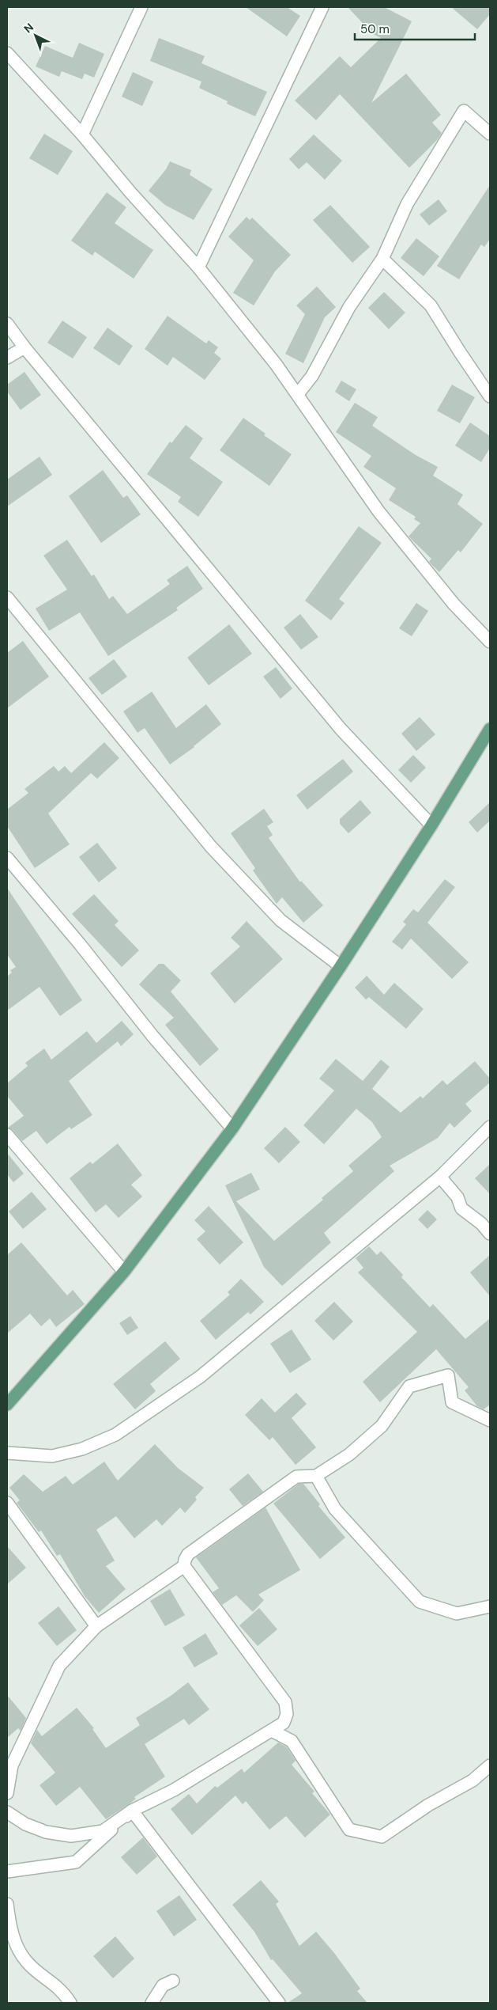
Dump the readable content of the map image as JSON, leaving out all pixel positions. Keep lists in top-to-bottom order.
{
  "scale_bar": "50 m",
  "north": "top left"
}
